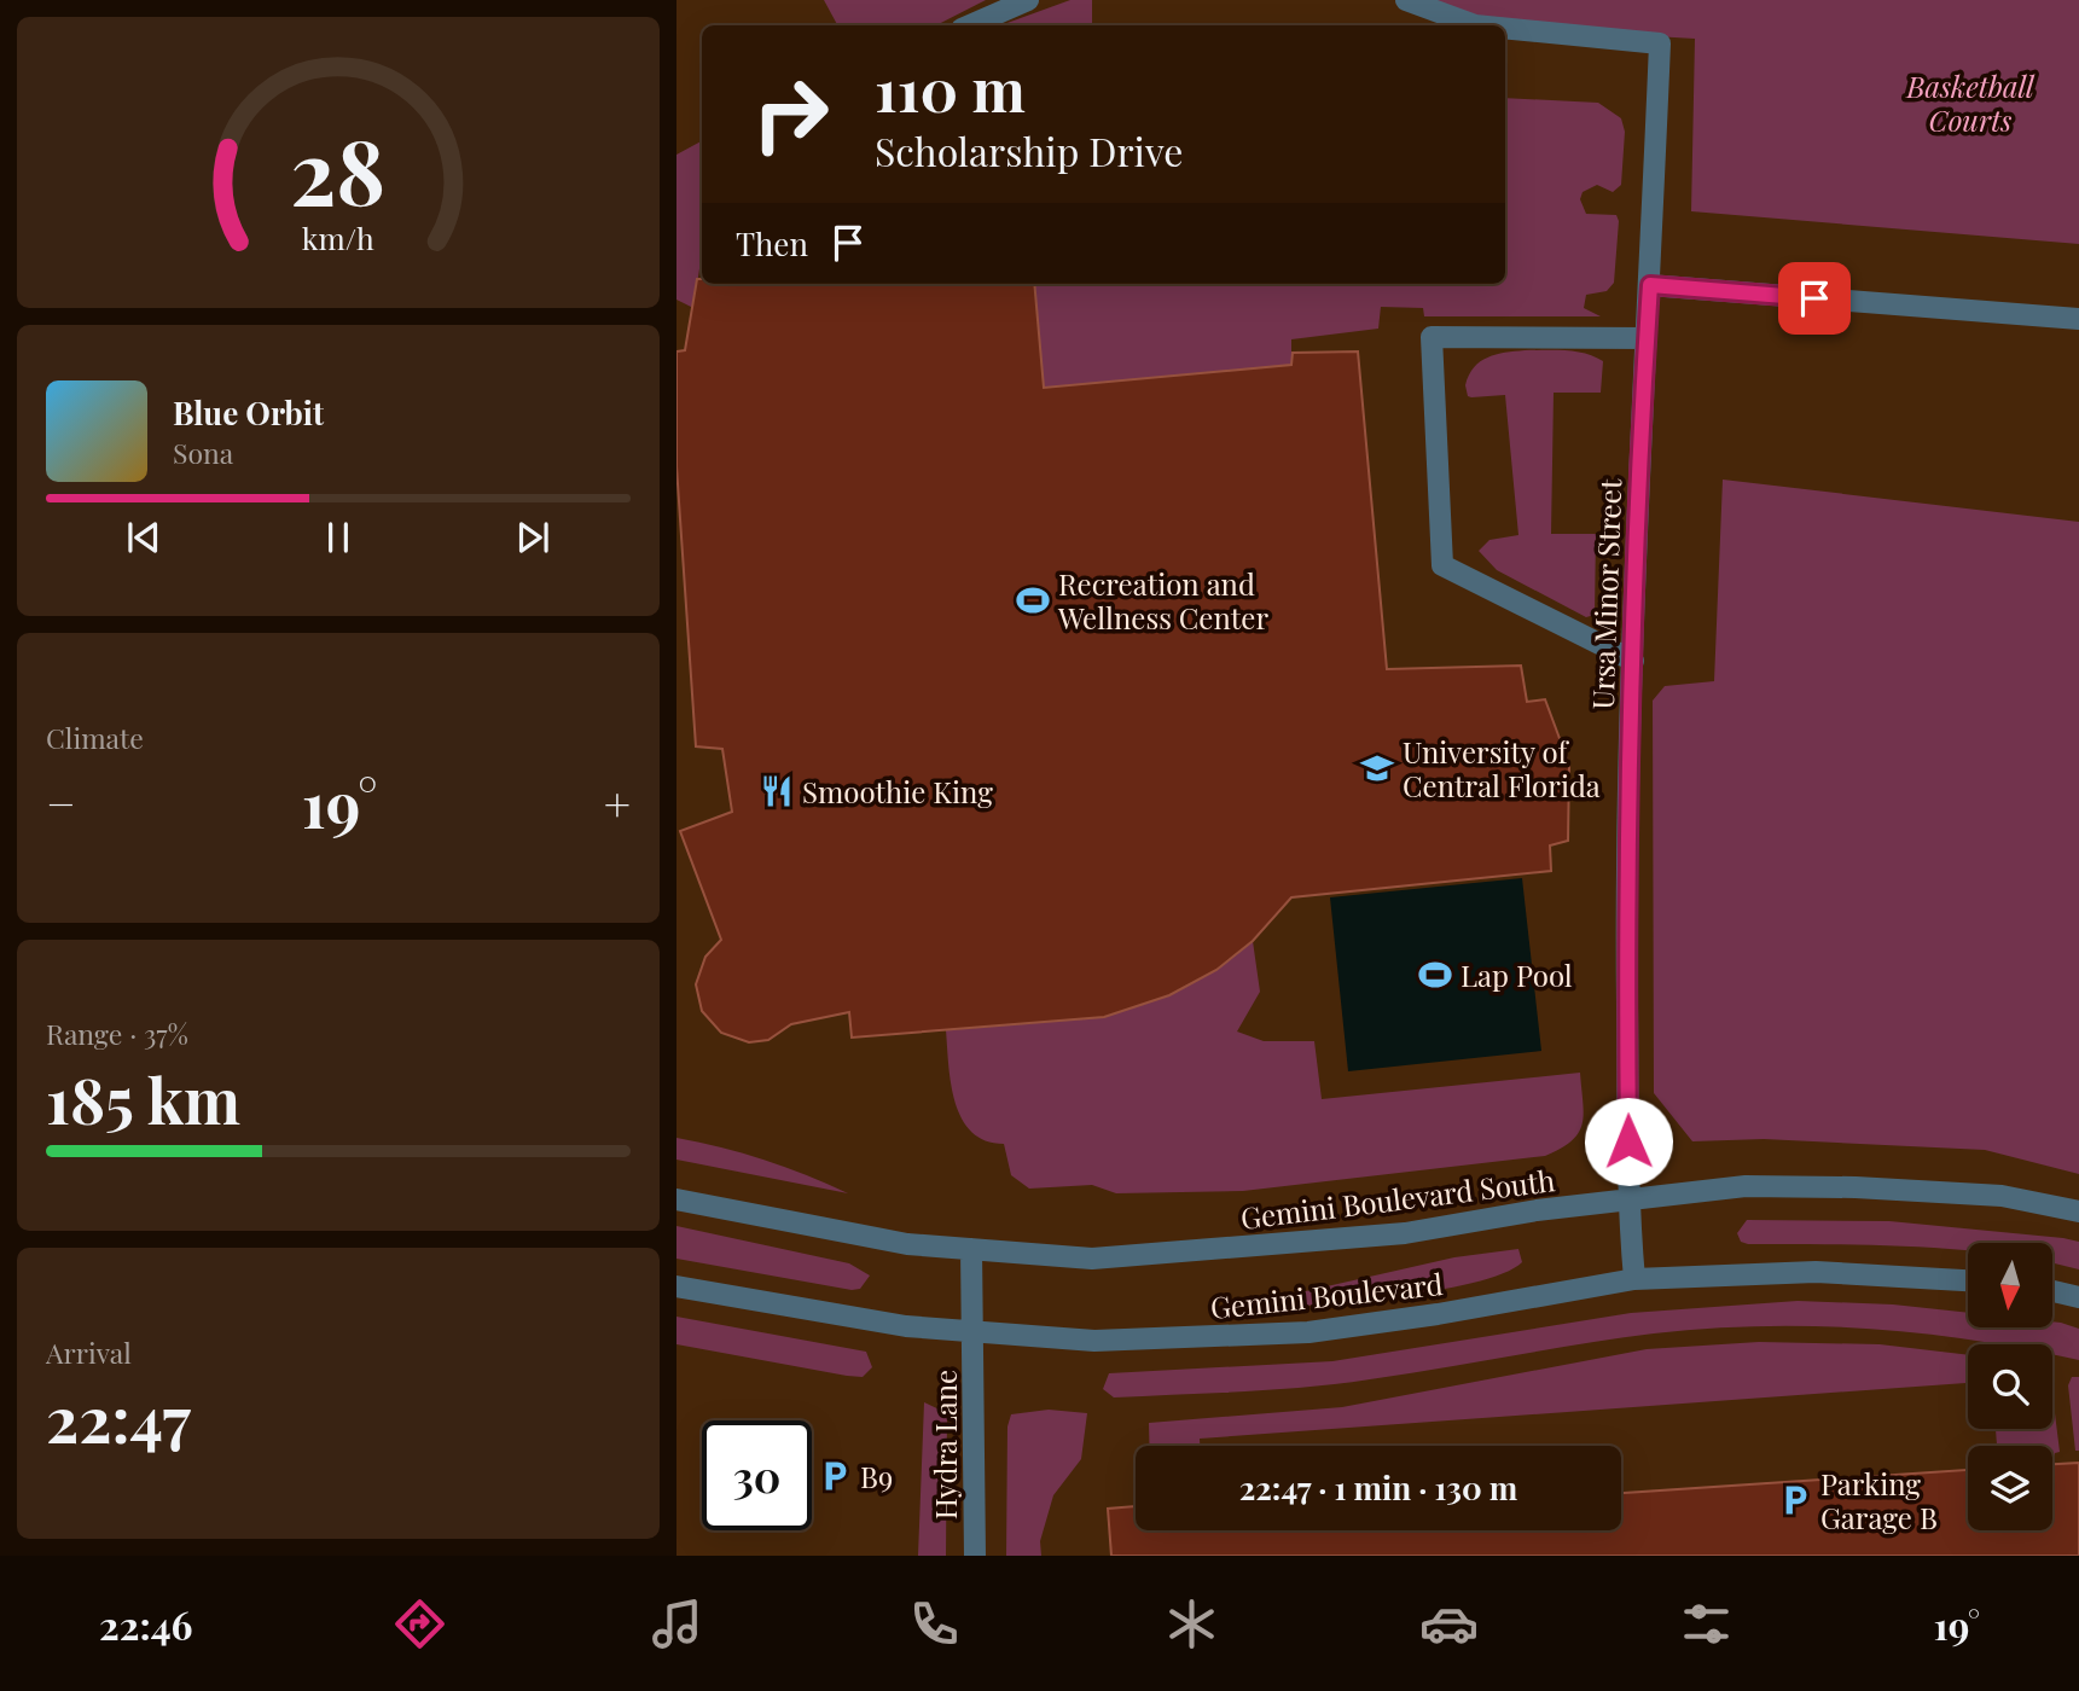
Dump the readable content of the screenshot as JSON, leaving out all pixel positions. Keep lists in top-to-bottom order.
{
  "streets": {
    "street": [
      "Ursa Minor Street",
      "Gemini Boulevard South",
      "Gemini Boulevard",
      "Hydra Lane"
    ]
  },
  "crossings": [
    ["Ursa Minor Street", "Gemini Boulevard South"],
    ["Ursa Minor Street", "Gemini Boulevard"],
    ["Gemini Boulevard South", "Hydra Lane"],
    ["Gemini Boulevard", "Hydra Lane"]
  ],
  "parks": ["Basketball Courts"],
  "places": {
    "sports": ["Recreation and Wellness Center", "Lap Pool"],
    "school or university": ["University of Central Florida"],
    "restaurant": ["Smoothie King"],
    "parking": ["B9", "Parking Garage B"]
  },
  "north": "bottom",
  "page": {
    "turn": ["110 m", "Scholarship Drive"],
    "then": "Then",
    "song": ["Blue Orbit", "Sona"],
    "tile": [
      "Climate",
      ["Range · 37%", "185 km"],
      ["Arrival", "22:47"]
    ],
    "heat": ["−", "19°", "+"],
    "limit": "30",
    "trip": "22:47 · 1 min · 130 m",
    "tabs": ["22:46", "19°"],
    "gauge": ["28", "km/h"]
  }
}
